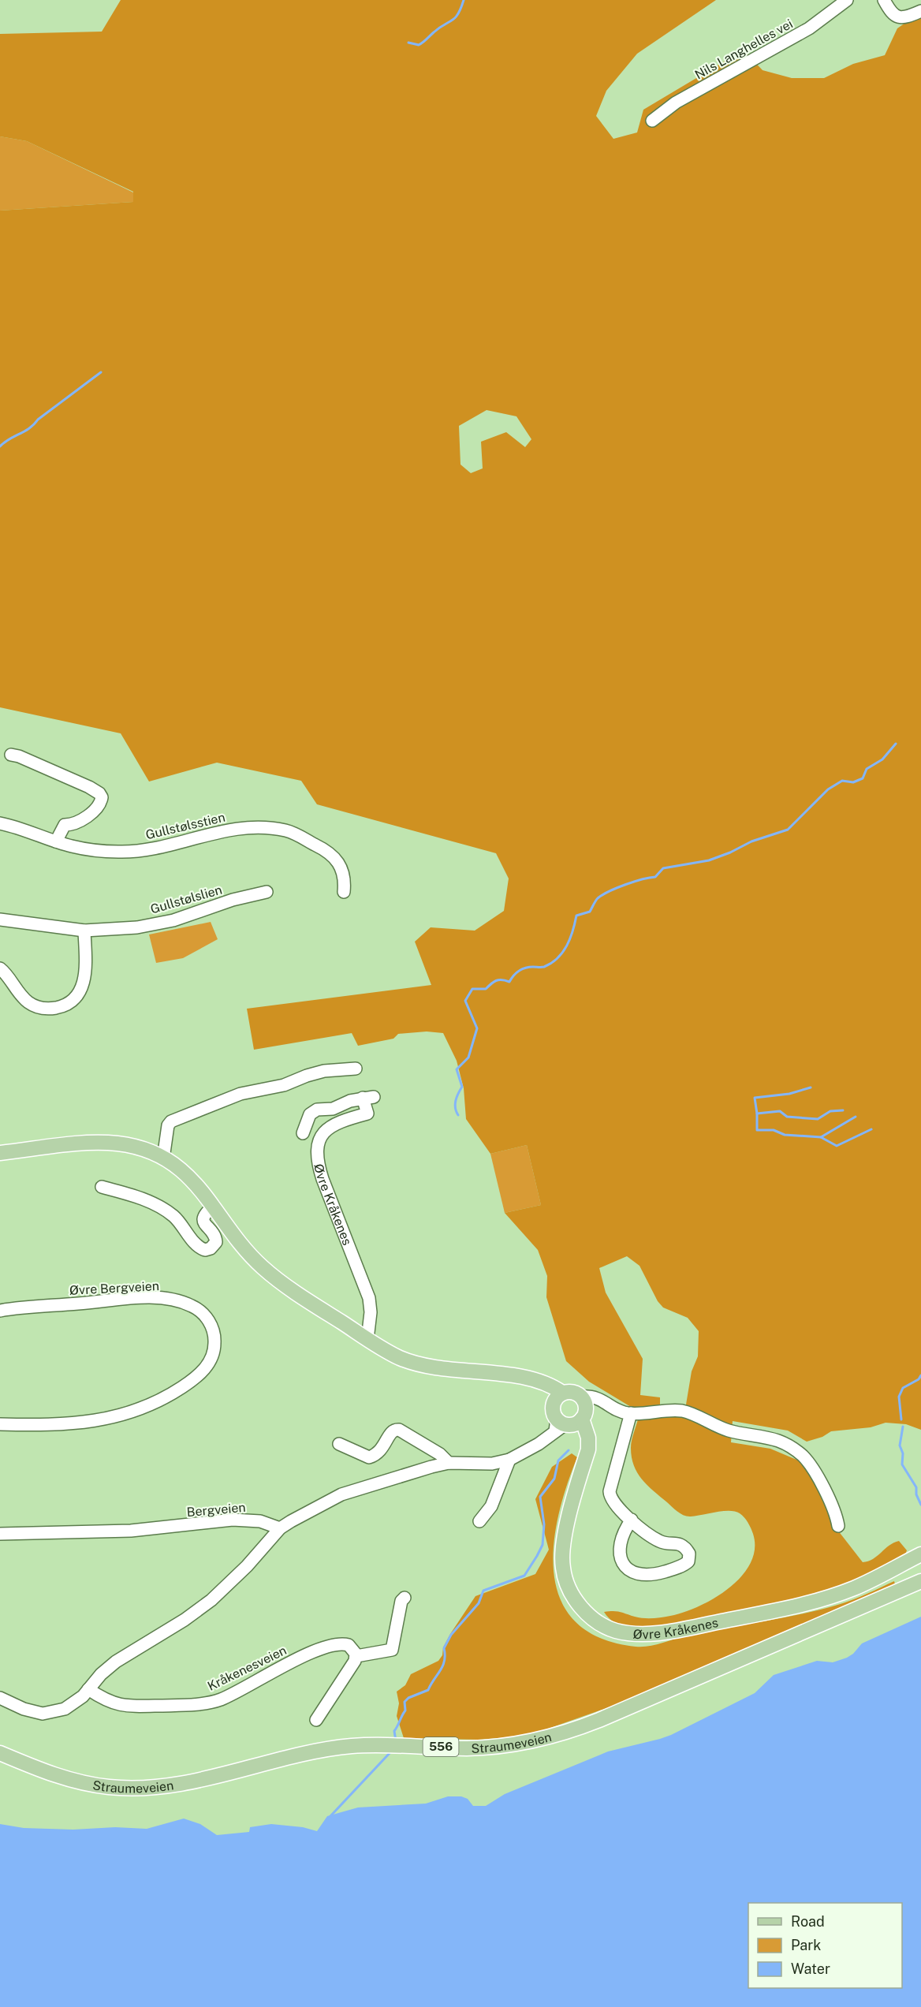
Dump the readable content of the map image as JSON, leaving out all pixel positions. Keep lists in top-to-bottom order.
{
  "streets": {
    "main road": ["Øvre Kråkenes", "Straumeveien", "556"],
    "street": [
      "Nils Langhelles vei",
      "Gullstølsstien",
      "Gullstølslien",
      "Øvre Bergveien",
      "Bergveien",
      "Kråkenesveien"
    ]
  },
  "legend": ["Road", "Park", "Water"]
}
